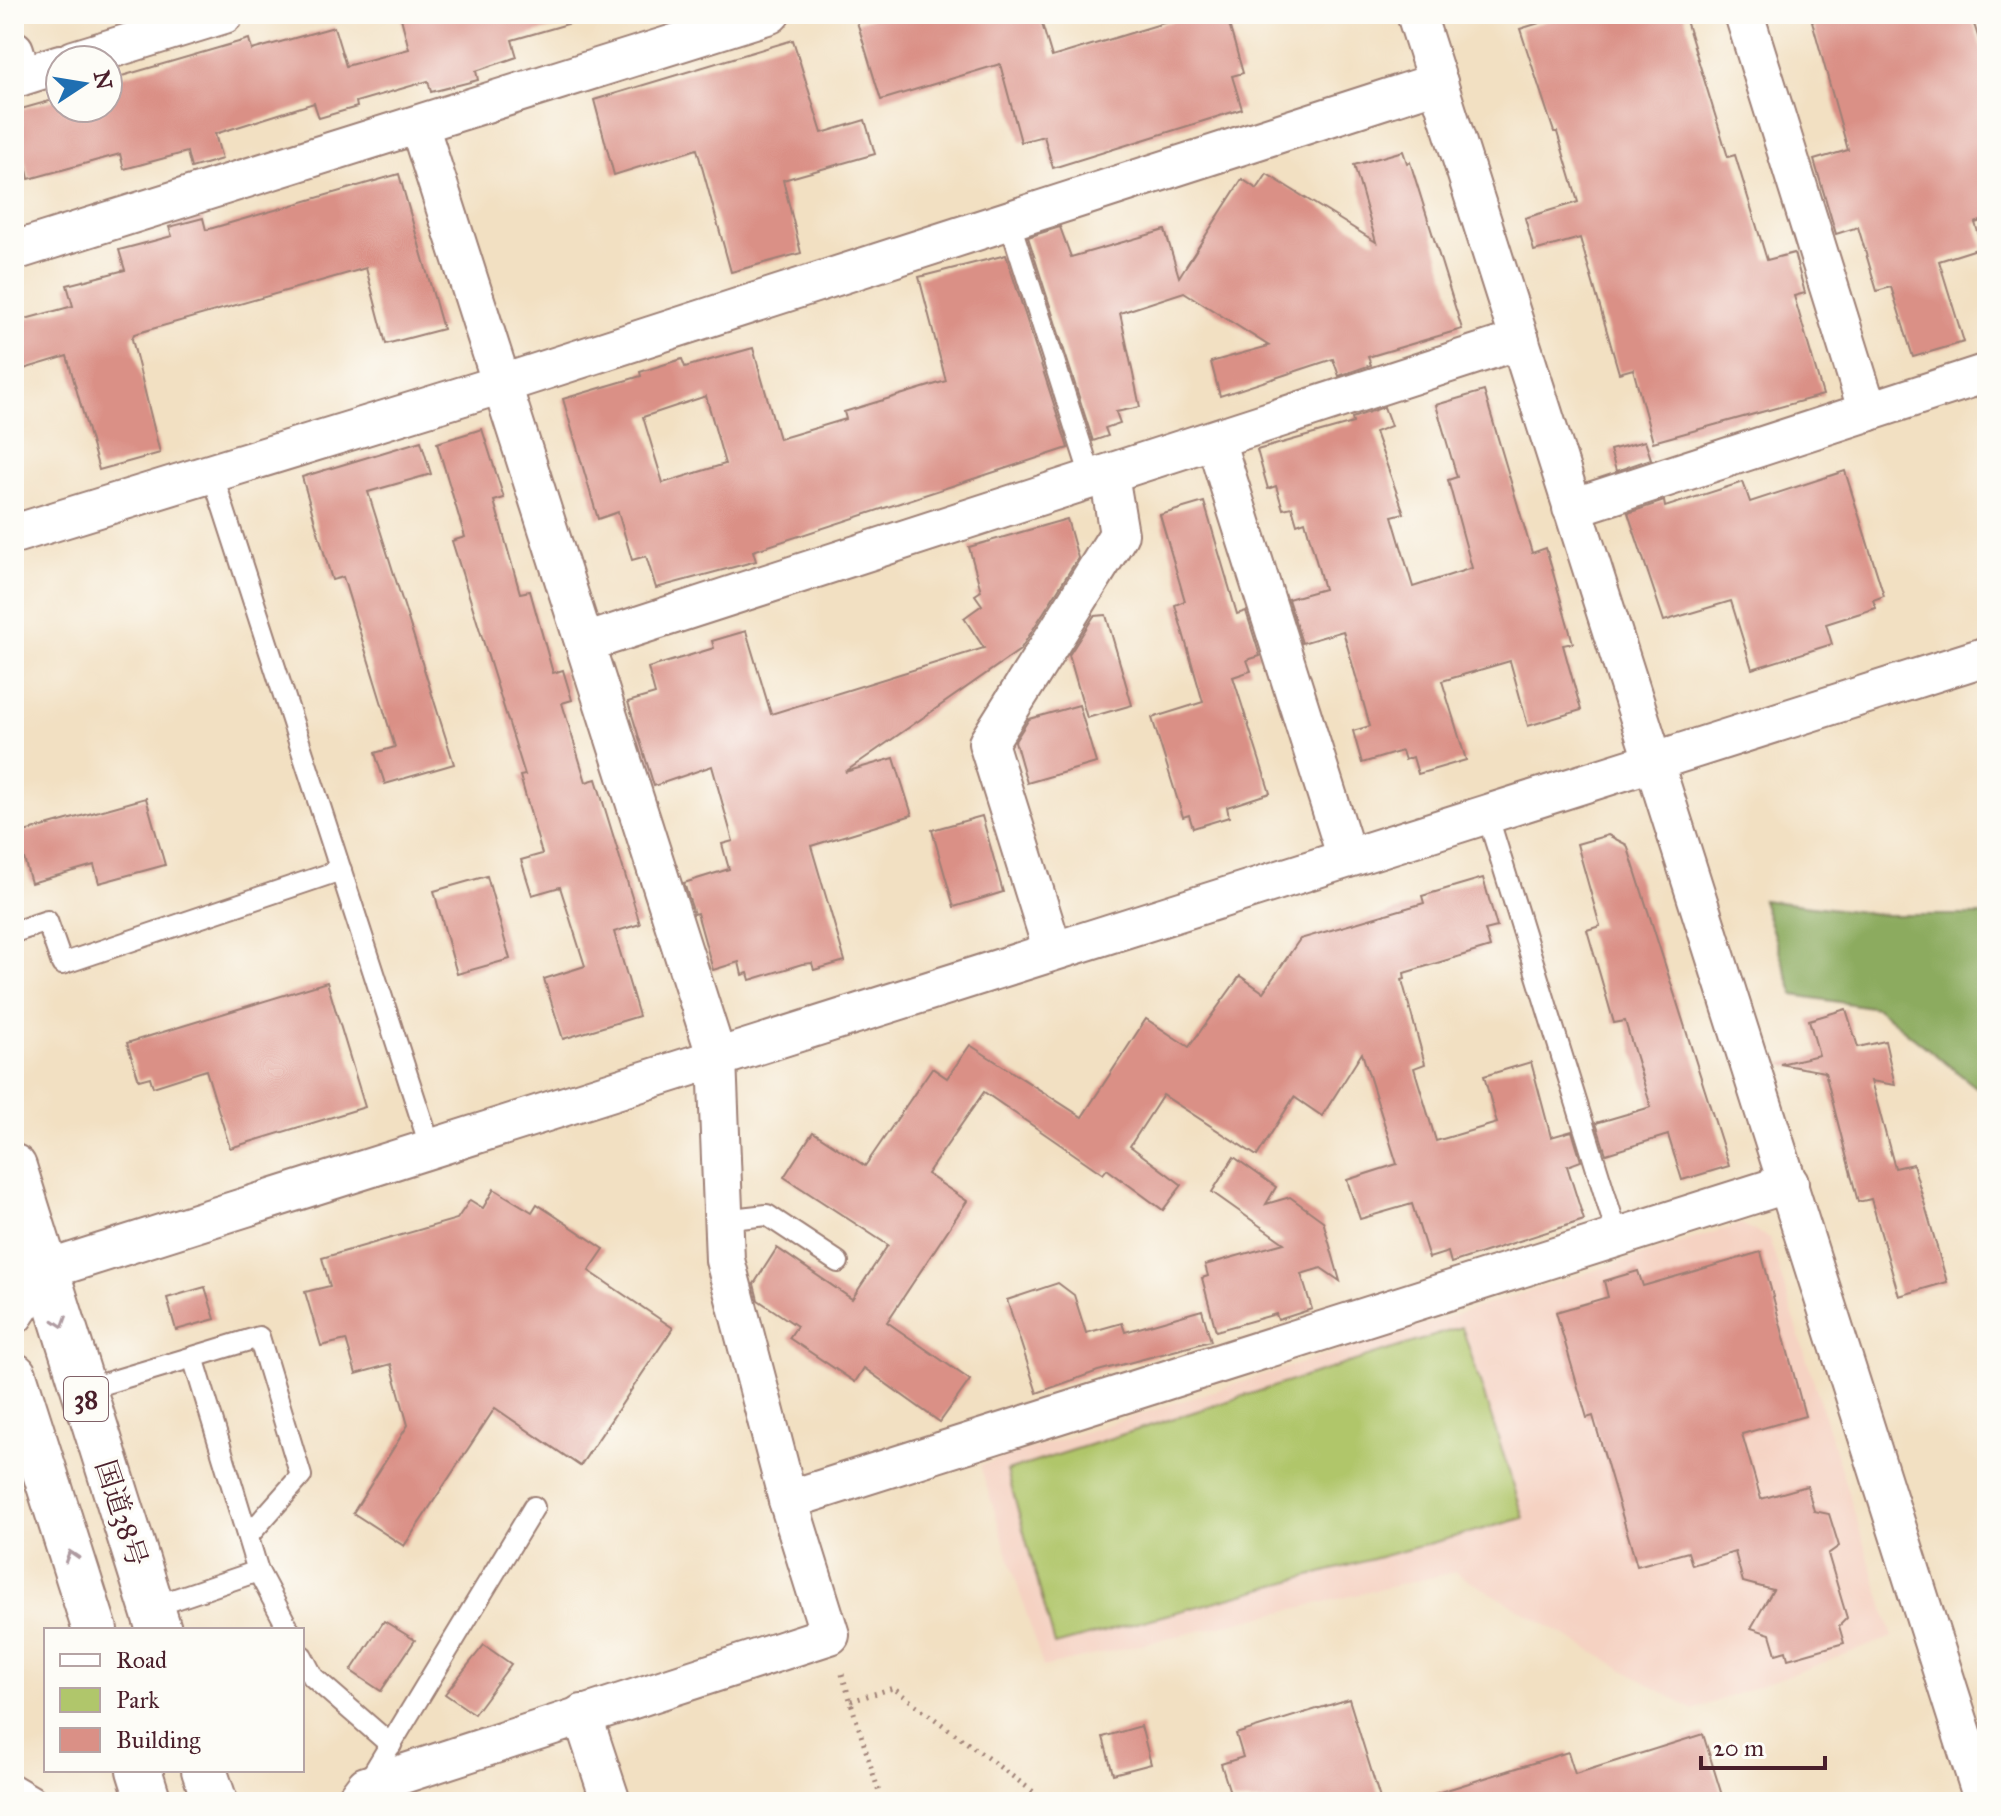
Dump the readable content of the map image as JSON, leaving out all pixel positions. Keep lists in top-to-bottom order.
{
  "streets": {
    "highway": ["38", "国道38号"]
  },
  "legend": ["Road", "Park", "Building"],
  "scale_bar": "20 m",
  "north": "right"
}
